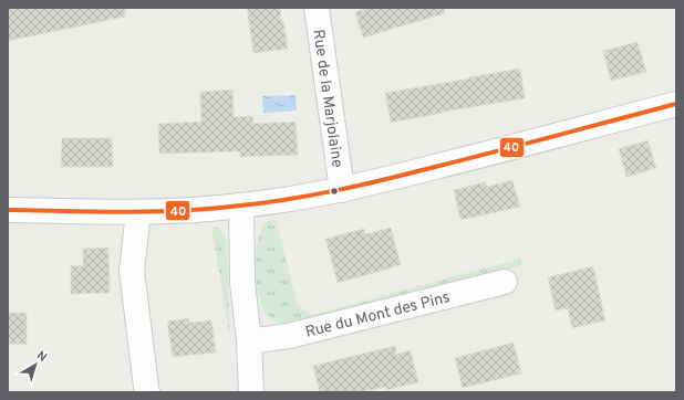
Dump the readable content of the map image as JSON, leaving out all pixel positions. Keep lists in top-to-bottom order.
{
  "streets": {
    "street": ["Rue de la Marjolaine", "Rue du Mont des Pins"]
  },
  "lines": ["transit line 40"],
  "north": "top right"
}
